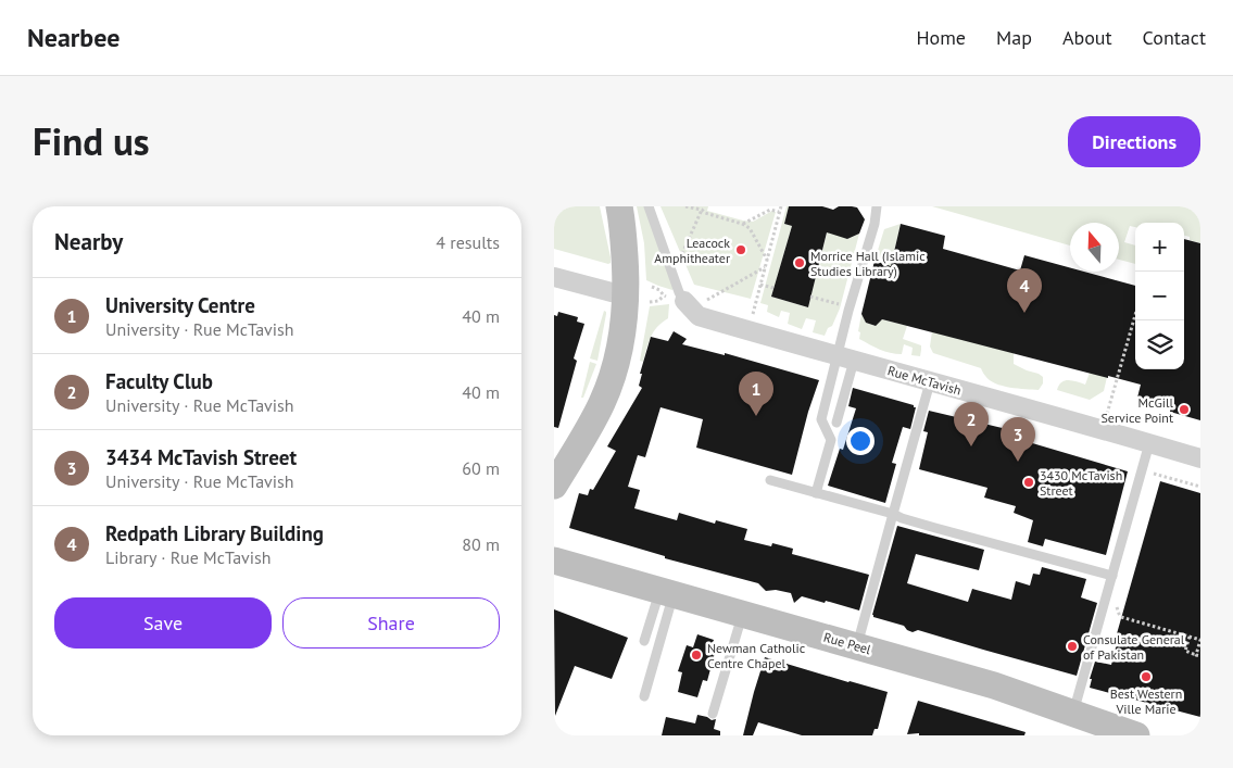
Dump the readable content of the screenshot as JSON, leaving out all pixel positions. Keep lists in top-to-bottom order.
{
  "streets": {
    "street": ["Rue McTavish", "Rue Peel"]
  },
  "places": [
    "Leacock Amphitheater",
    "Morrice Hall (Islamic Studies Library)",
    "McGill Service Point",
    "3430 McTavish Street",
    "Consulate General of Pakistan",
    "Newman Catholic Centre Chapel",
    "Best Western Ville Marie"
  ],
  "north": "top",
  "page": {
    "header": "Nearbee",
    "nav": [
      "Home",
      "Map",
      "About",
      "Contact"
    ],
    "title": "Find us",
    "buttons": [
      "Directions",
      ["Save", "Share"]
    ],
    "heading": ["Nearby", "4 results"],
    "map_buttons": ["+", "−"],
    "pins": [
      "4",
      "1",
      "2",
      "3"
    ],
    "list": [
      {
        "mark": "1",
        "name": "University Centre",
        "note": "University · Rue McTavish",
        "value": "40 m"
      },
      {
        "mark": "2",
        "name": "Faculty Club",
        "note": "University · Rue McTavish",
        "value": "40 m"
      },
      {
        "mark": "3",
        "name": "3434 McTavish Street",
        "note": "University · Rue McTavish",
        "value": "60 m"
      },
      {
        "mark": "4",
        "name": "Redpath Library Building",
        "note": "Library · Rue McTavish",
        "value": "80 m"
      }
    ]
  }
}
